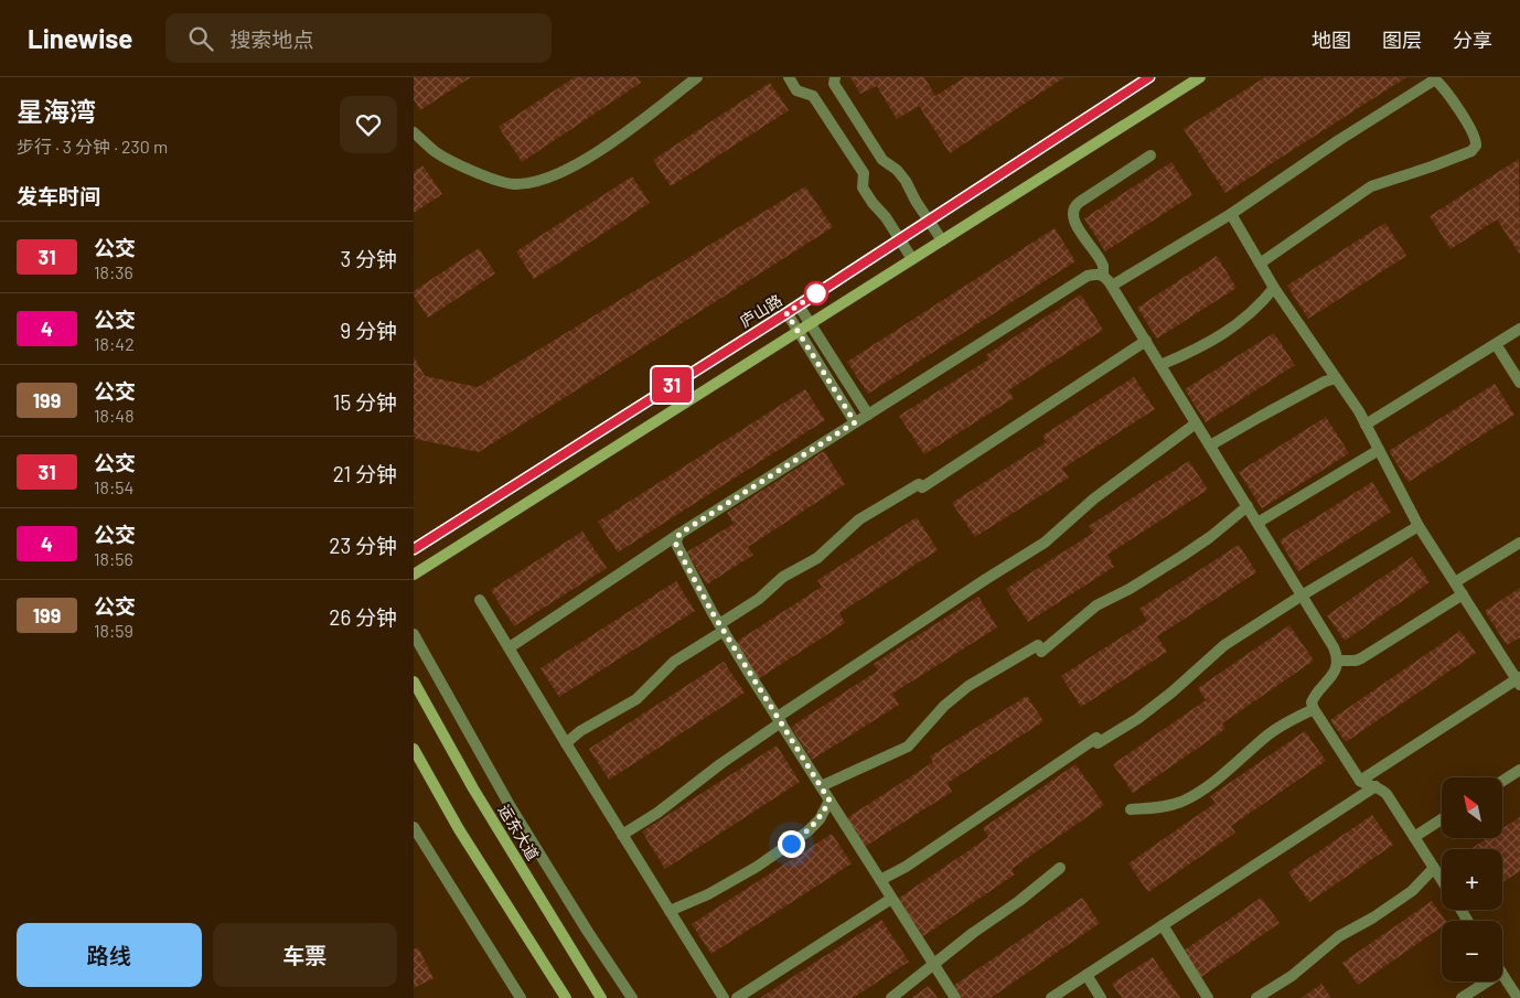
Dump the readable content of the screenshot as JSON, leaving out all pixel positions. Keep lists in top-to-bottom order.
{
  "streets": {
    "street": ["庐山路", "运东大道"]
  },
  "lines": ["bus line 31"],
  "north": "top left",
  "page": {
    "header": "Linewise",
    "search": "搜索地点",
    "nav": ["地图", "图层", "分享"],
    "heading": [
      ["星海湾", "步行 · 3 分钟 · 230 m"],
      "发车时间"
    ],
    "on_map": "31",
    "list": [
      {
        "mark": "31",
        "name": "公交",
        "note": "18:36",
        "value": "3 分钟"
      },
      {
        "mark": "4",
        "name": "公交",
        "note": "18:42",
        "value": "9 分钟"
      },
      {
        "mark": "199",
        "name": "公交",
        "note": "18:48",
        "value": "15 分钟"
      },
      {
        "mark": "31",
        "name": "公交",
        "note": "18:54",
        "value": "21 分钟"
      },
      {
        "mark": "4",
        "name": "公交",
        "note": "18:56",
        "value": "23 分钟"
      },
      {
        "mark": "199",
        "name": "公交",
        "note": "18:59",
        "value": "26 分钟"
      }
    ],
    "map_buttons": ["+", "−"],
    "buttons": ["路线", "车票"]
  }
}
